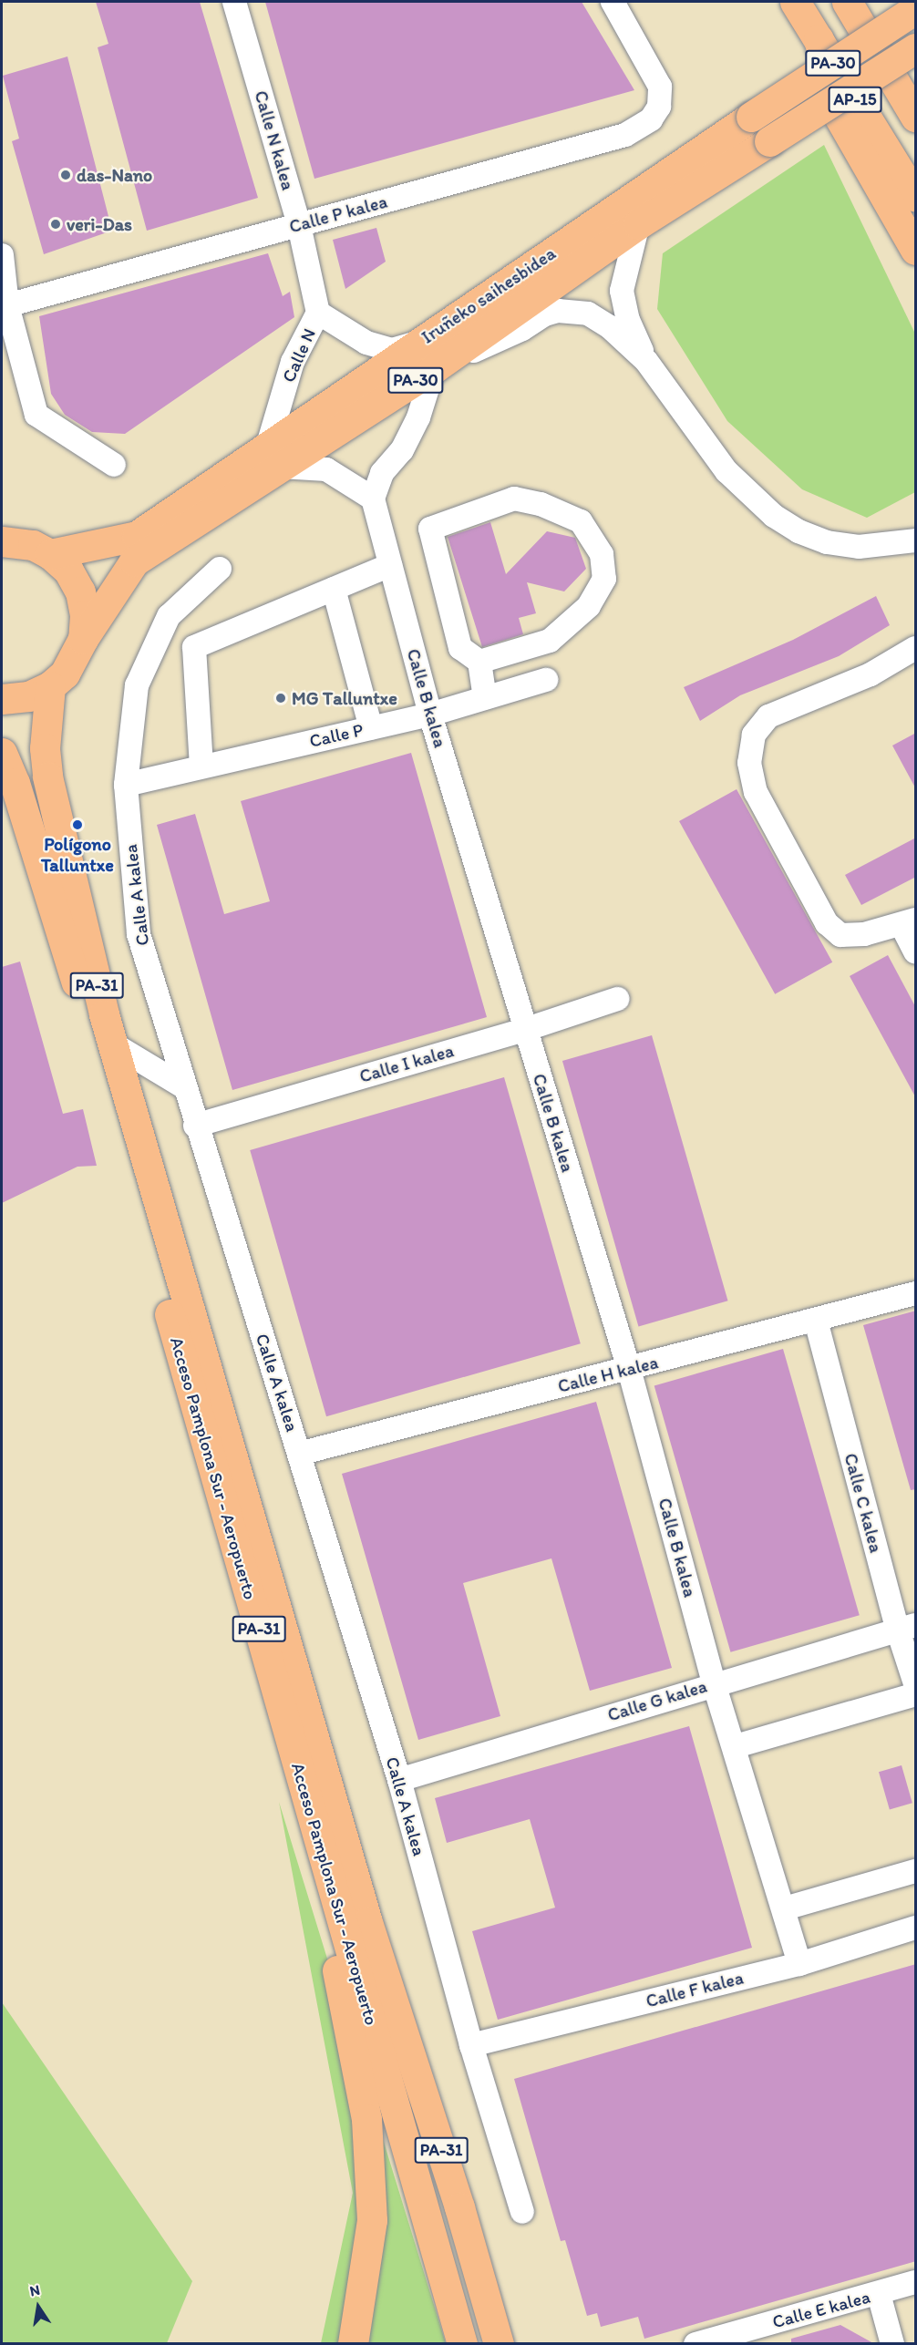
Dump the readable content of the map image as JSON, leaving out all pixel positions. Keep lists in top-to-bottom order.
{
  "streets": {
    "highway": [
      "PA-30",
      "AP-15",
      "Iruñeko saihesbidea",
      "PA-31",
      "Acceso Pamplona Sur - Aeropuerto"
    ],
    "street": [
      "Calle N kalea",
      "Calle P kalea",
      "Calle N",
      "Calle B kalea",
      "Calle P",
      "Calle A kalea",
      "Calle I kalea",
      "Calle H kalea",
      "Calle C kalea",
      "Calle G kalea",
      "Calle F kalea",
      "Calle E kalea"
    ]
  },
  "crossings": [
    ["Calle N kalea", "Calle P kalea"],
    ["Calle N kalea", "Calle N"],
    ["Iruñeko saihesbidea", "Calle N"],
    ["Iruñeko saihesbidea", "PA-31"],
    ["Calle B kalea", "Calle P"],
    ["Calle B kalea", "Calle I kalea"],
    ["Calle B kalea", "Calle H kalea"],
    ["Calle B kalea", "Calle G kalea"],
    ["Calle B kalea", "Calle F kalea"],
    ["Calle P", "Calle A kalea"],
    ["Calle A kalea", "Calle I kalea"],
    ["Calle A kalea", "Calle H kalea"],
    ["Calle A kalea", "Calle G kalea"],
    ["Calle A kalea", "Calle F kalea"],
    ["PA-31", "Acceso Pamplona Sur - Aeropuerto"],
    ["Calle H kalea", "Calle C kalea"],
    ["Calle C kalea", "Calle G kalea"]
  ],
  "places": [
    "das-Nano",
    "veri-Das",
    "MG Talluntxe",
    "Polígono Talluntxe"
  ],
  "north": "top"
}
